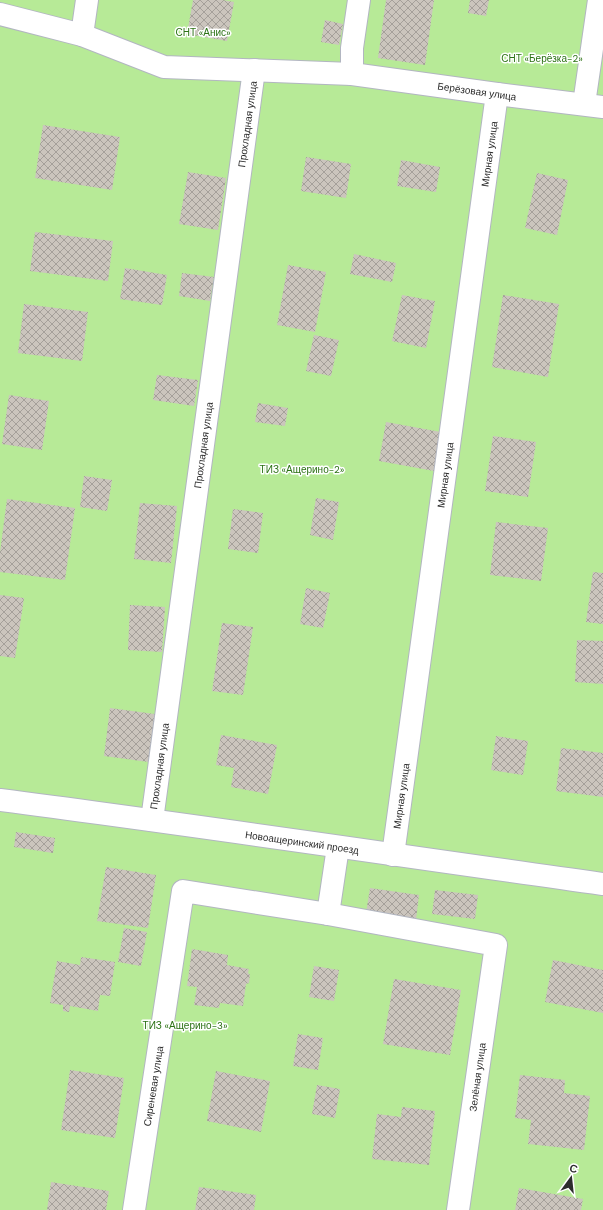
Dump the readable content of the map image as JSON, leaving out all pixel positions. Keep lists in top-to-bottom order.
{
  "streets": {
    "street": [
      "Берёзовая улица",
      "Прохладная улица",
      "Мирная улица",
      "Новоащеринский проезд",
      "Зелёная улица",
      "Сиреневая улица"
    ]
  },
  "crossings": [
    ["Берёзовая улица", "Прохладная улица"],
    ["Берёзовая улица", "Мирная улица"],
    ["Прохладная улица", "Новоащеринский проезд"],
    ["Мирная улица", "Новоащеринский проезд"],
    ["Зелёная улица", "Сиреневая улица"]
  ],
  "parks": [
    "СНТ «Анис»",
    "СНТ «Берёзка-2»",
    "ТИЗ «Ащерино-2»",
    "ТИЗ «Ащерино-3»"
  ],
  "north": "top"
}
